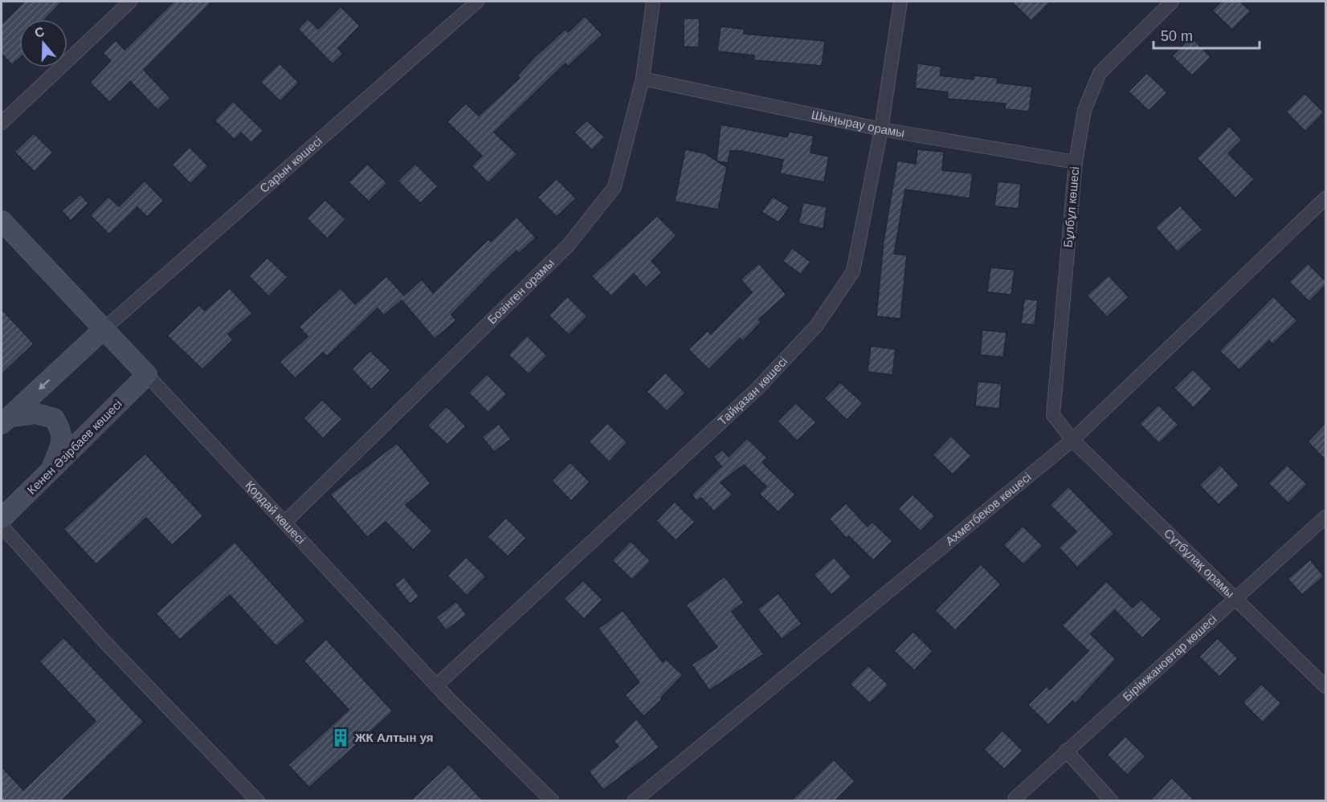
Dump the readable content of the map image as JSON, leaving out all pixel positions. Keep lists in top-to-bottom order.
{
  "streets": {
    "street": [
      "Шыңырау орамы",
      "Сарын көшесі",
      "Бұлбұл көшесі",
      "Бозінген орамы",
      "Тайқазан көшесі",
      "Кенен Әзірбаев көшесі",
      "Ахметбеков көшесі",
      "Қордай көшесі",
      "Cүтбұлақ орамы",
      "Бірімжановтар көшесі"
    ]
  },
  "crossings": [
    ["Шыңырау орамы", "Бұлбұл көшесі"],
    ["Шыңырау орамы", "Бозінген орамы"],
    ["Шыңырау орамы", "Тайқазан көшесі"],
    ["Сарын көшесі", "Қордай көшесі"],
    ["Бұлбұл көшесі", "Ахметбеков көшесі"],
    ["Бұлбұл көшесі", "Cүтбұлақ орамы"],
    ["Бозінген орамы", "Қордай көшесі"],
    ["Тайқазан көшесі", "Қордай көшесі"],
    ["Кенен Әзірбаев көшесі", "Қордай көшесі"],
    ["Ахметбеков көшесі", "Cүтбұлақ орамы"],
    ["Cүтбұлақ орамы", "Бірімжановтар көшесі"]
  ],
  "places": {
    "building": ["ЖК Алтын уя"]
  },
  "scale_bar": "50 m",
  "north": "top"
}
